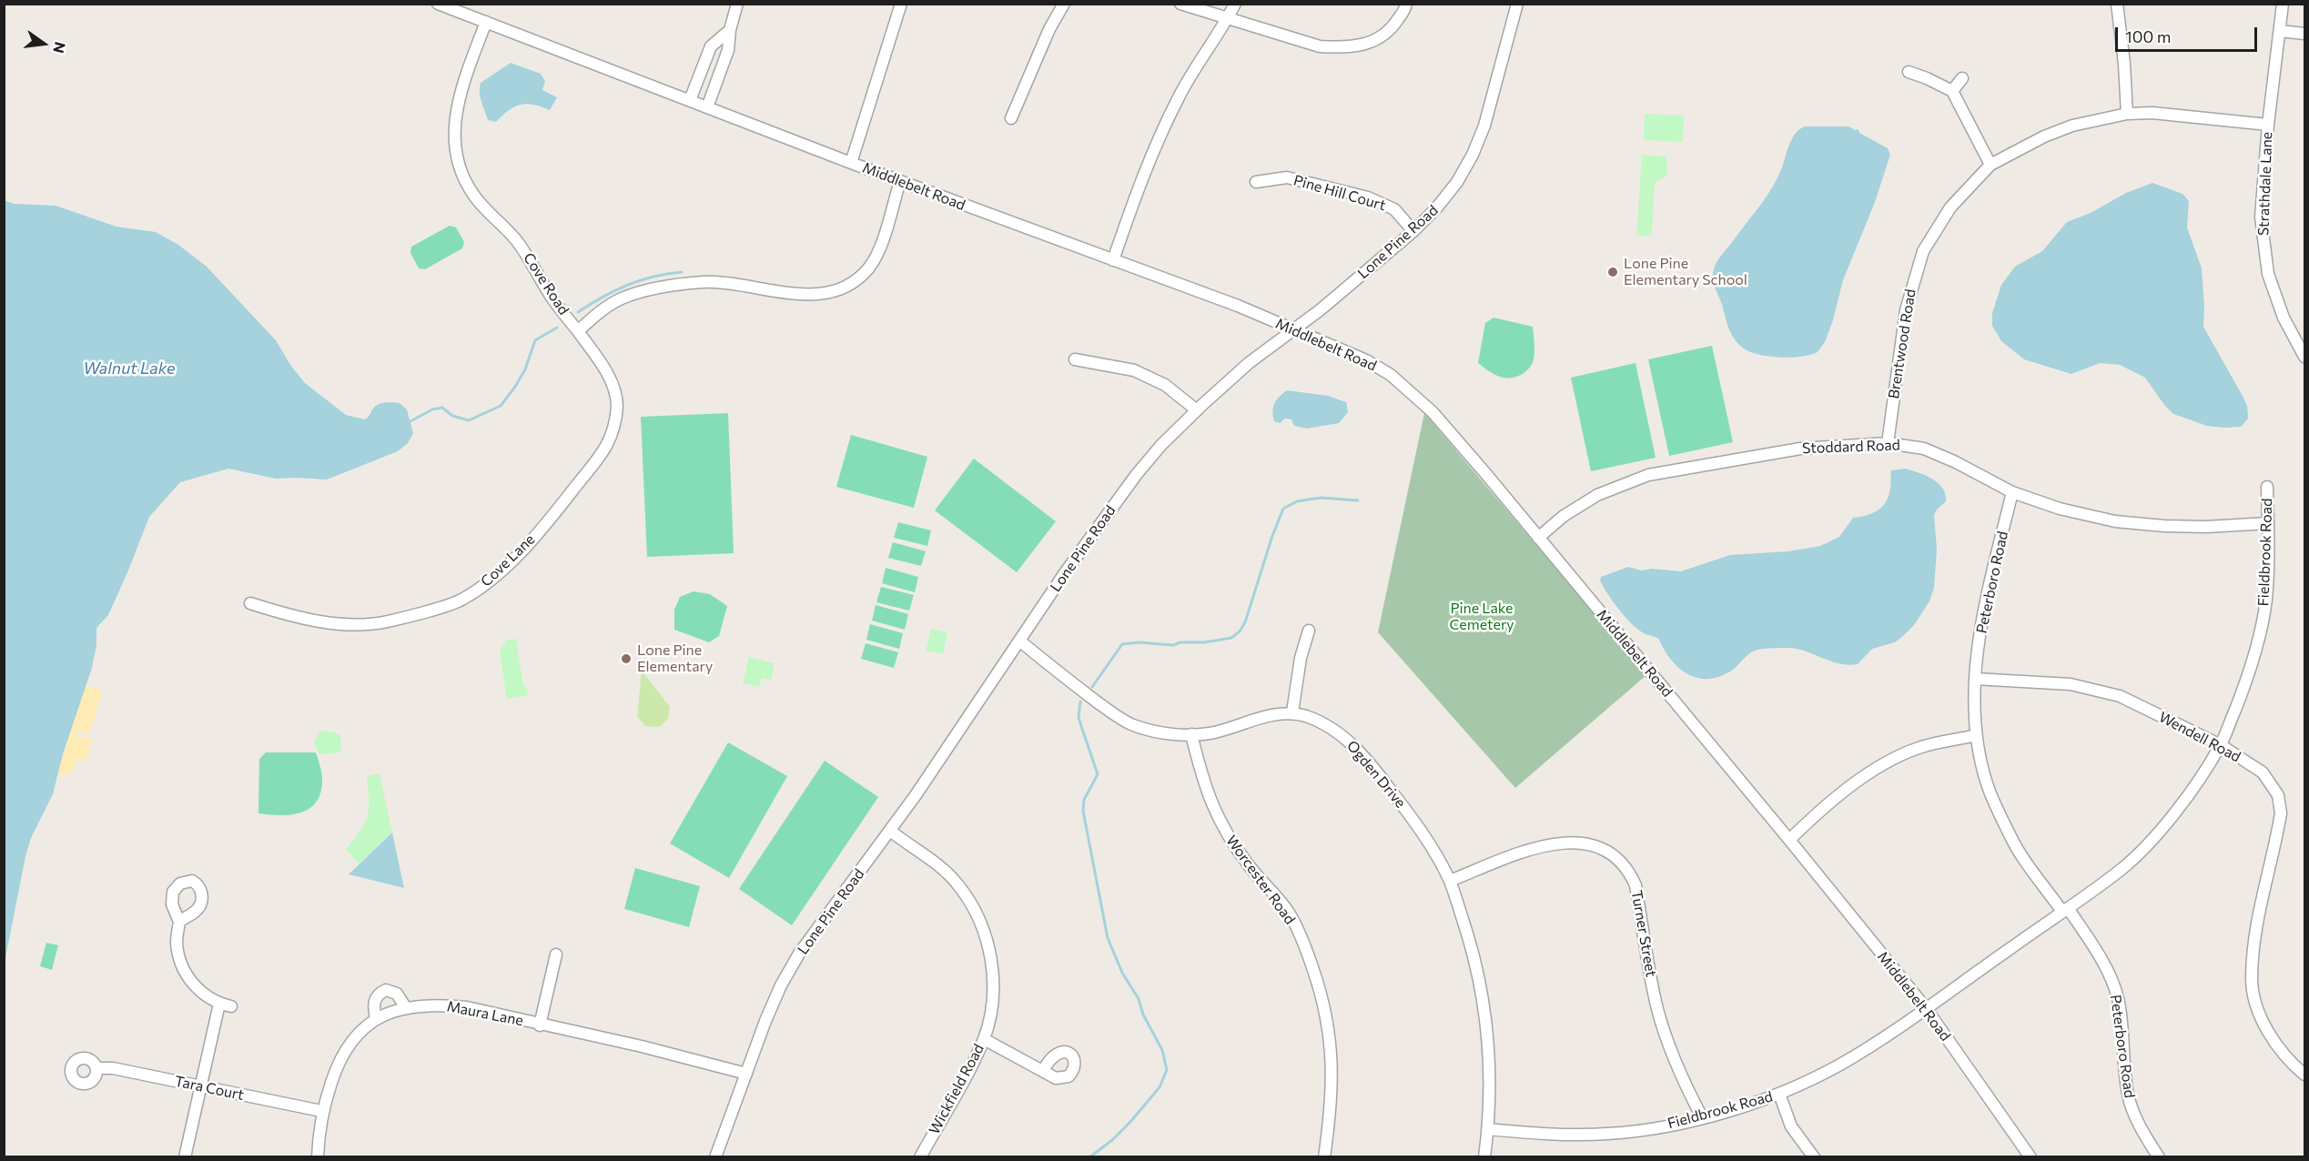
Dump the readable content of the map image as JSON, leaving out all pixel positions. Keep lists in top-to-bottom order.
{
  "streets": {
    "street": [
      "Strathdale Lane",
      "Middlebelt Road",
      "Pine Hill Court",
      "Lone Pine Road",
      "Cove Road",
      "Brentwood Road",
      "Stoddard Road",
      "Fieldbrook Road",
      "Cove Lane",
      "Peterboro Road",
      "Wendell Road",
      "Ogden Drive",
      "Worcester Road",
      "Turner Street",
      "Maura Lane",
      "Tara Court",
      "Wickfield Road"
    ]
  },
  "crossings": [
    ["Strathdale Lane", "Brentwood Road"],
    ["Middlebelt Road", "Lone Pine Road"],
    ["Middlebelt Road", "Cove Road"],
    ["Middlebelt Road", "Stoddard Road"],
    ["Middlebelt Road", "Fieldbrook Road"],
    ["Pine Hill Court", "Lone Pine Road"],
    ["Lone Pine Road", "Maura Lane"],
    ["Lone Pine Road", "Wickfield Road"],
    ["Cove Road", "Cove Lane"],
    ["Brentwood Road", "Stoddard Road"],
    ["Stoddard Road", "Fieldbrook Road"],
    ["Stoddard Road", "Peterboro Road"],
    ["Fieldbrook Road", "Peterboro Road"],
    ["Fieldbrook Road", "Wendell Road"],
    ["Fieldbrook Road", "Ogden Drive"],
    ["Fieldbrook Road", "Turner Street"],
    ["Peterboro Road", "Wendell Road"],
    ["Ogden Drive", "Turner Street"],
    ["Maura Lane", "Tara Court"]
  ],
  "water": ["Walnut Lake"],
  "parks": ["Pine Lake Cemetery"],
  "places": ["Lone Pine Elementary School", "Lone Pine Elementary"],
  "scale_bar": "100 m",
  "north": "right"
}
